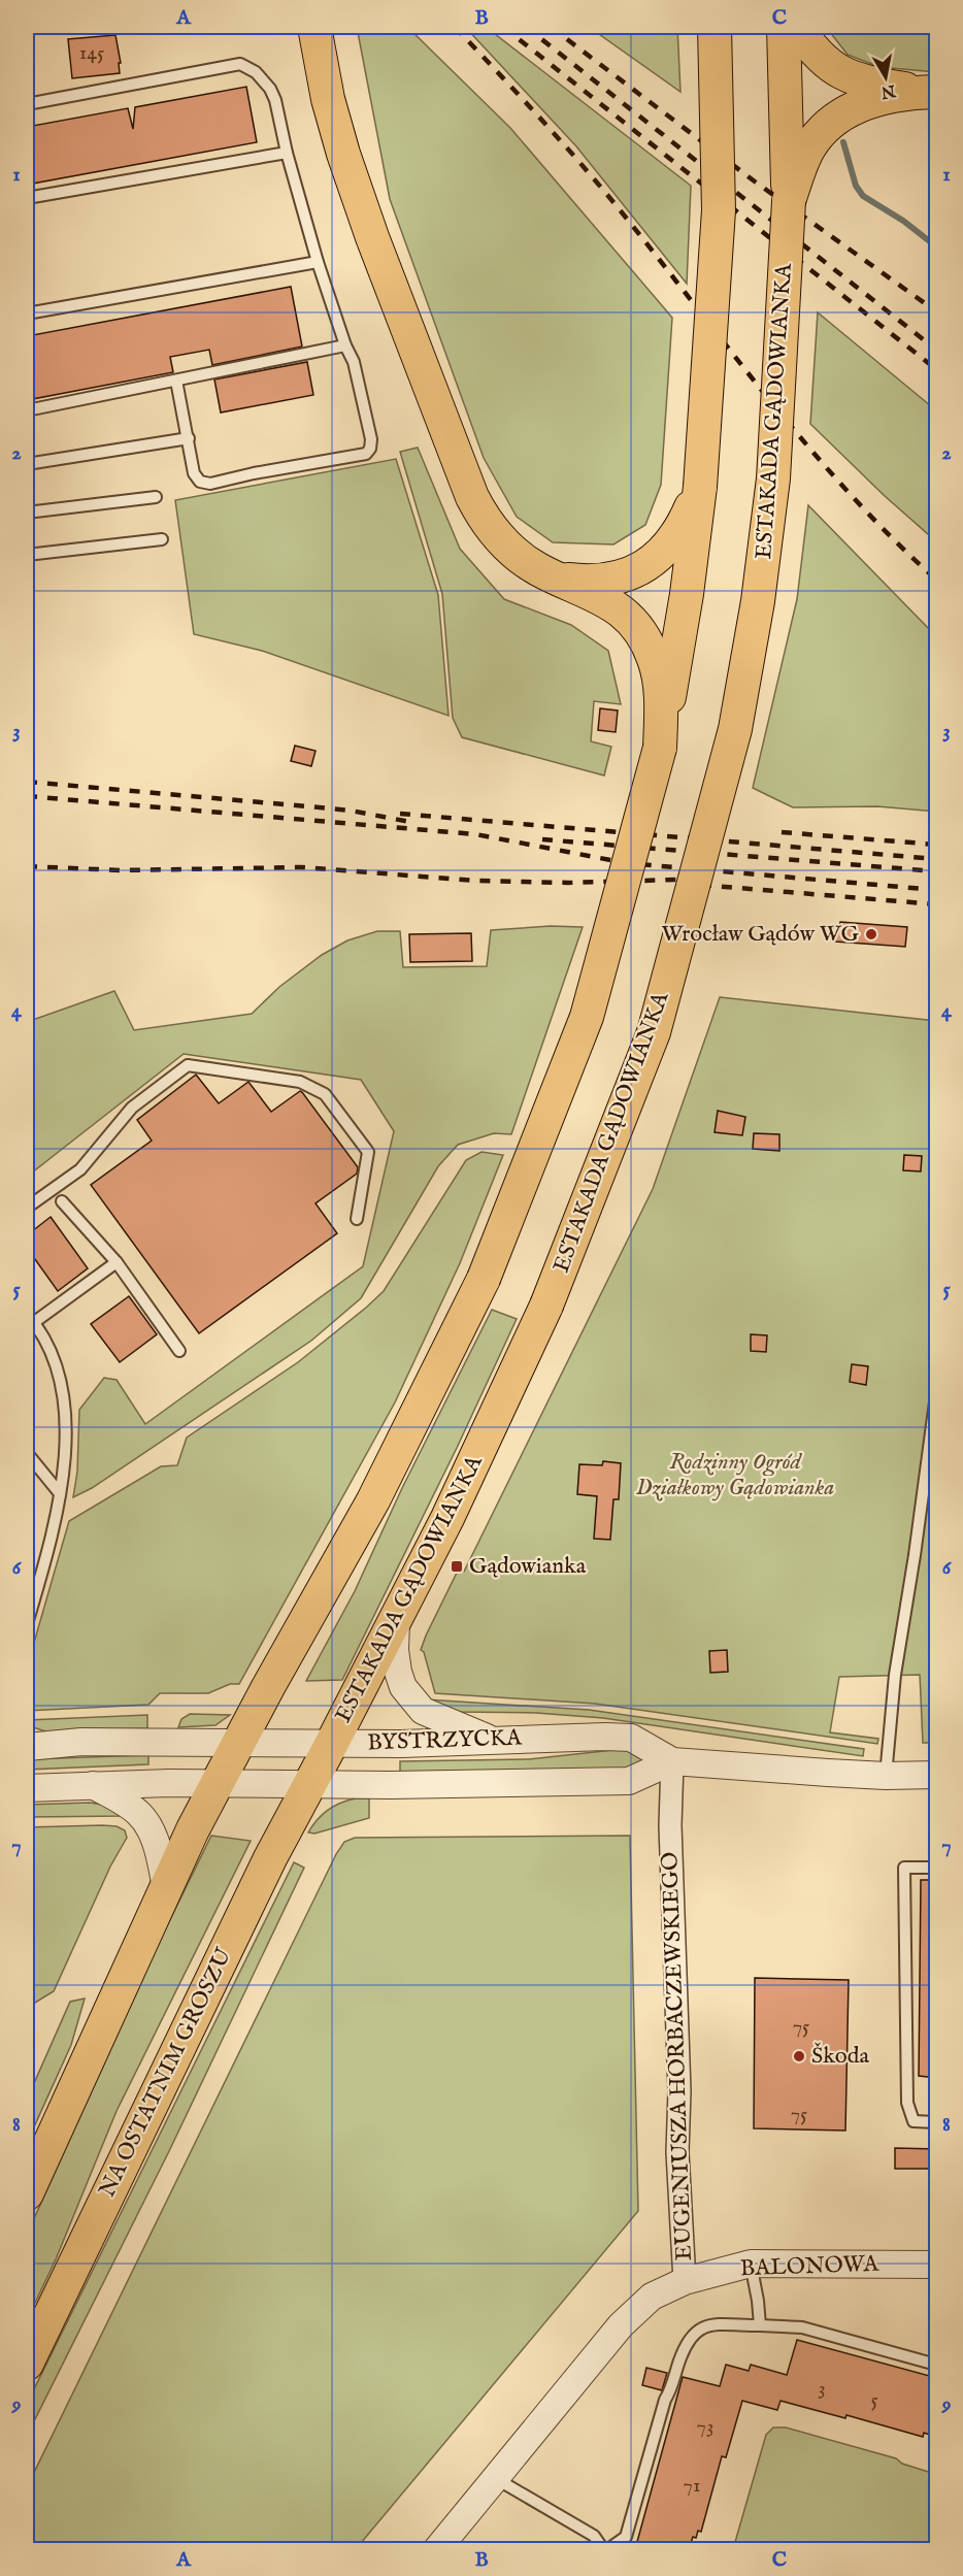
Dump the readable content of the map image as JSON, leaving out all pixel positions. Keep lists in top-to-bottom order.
{
  "streets": {
    "main road": ["ESTAKADA GĄDOWIANKA", "NA OSTATNIM GROSZU"],
    "street": ["BYSTRZYCKA", "EUGENIUSZA HORBACZEWSKIEGO", "BALONOWA"]
  },
  "crossings": [
    ["ESTAKADA GĄDOWIANKA", "BYSTRZYCKA"],
    ["ESTAKADA GĄDOWIANKA", "NA OSTATNIM GROSZU"],
    ["BYSTRZYCKA", "EUGENIUSZA HORBACZEWSKIEGO"],
    ["BYSTRZYCKA", "NA OSTATNIM GROSZU"],
    ["EUGENIUSZA HORBACZEWSKIEGO", "BALONOWA"]
  ],
  "parks": ["Rodzinny Ogród Działkowy Gądowianka"],
  "places": {
    "other": ["Wrocław Gądów WG", "Škoda"],
    "transit": ["Gądowianka"]
  },
  "house_numbers": [
    "145",
    "75",
    "75",
    "3",
    "5",
    "73",
    "71"
  ],
  "north": "bottom",
  "grid": {
    "columns": ["A", "B", "C"],
    "rows": [
      "1",
      "2",
      "3",
      "4",
      "5",
      "6",
      "7",
      "8",
      "9"
    ]
  }
}
